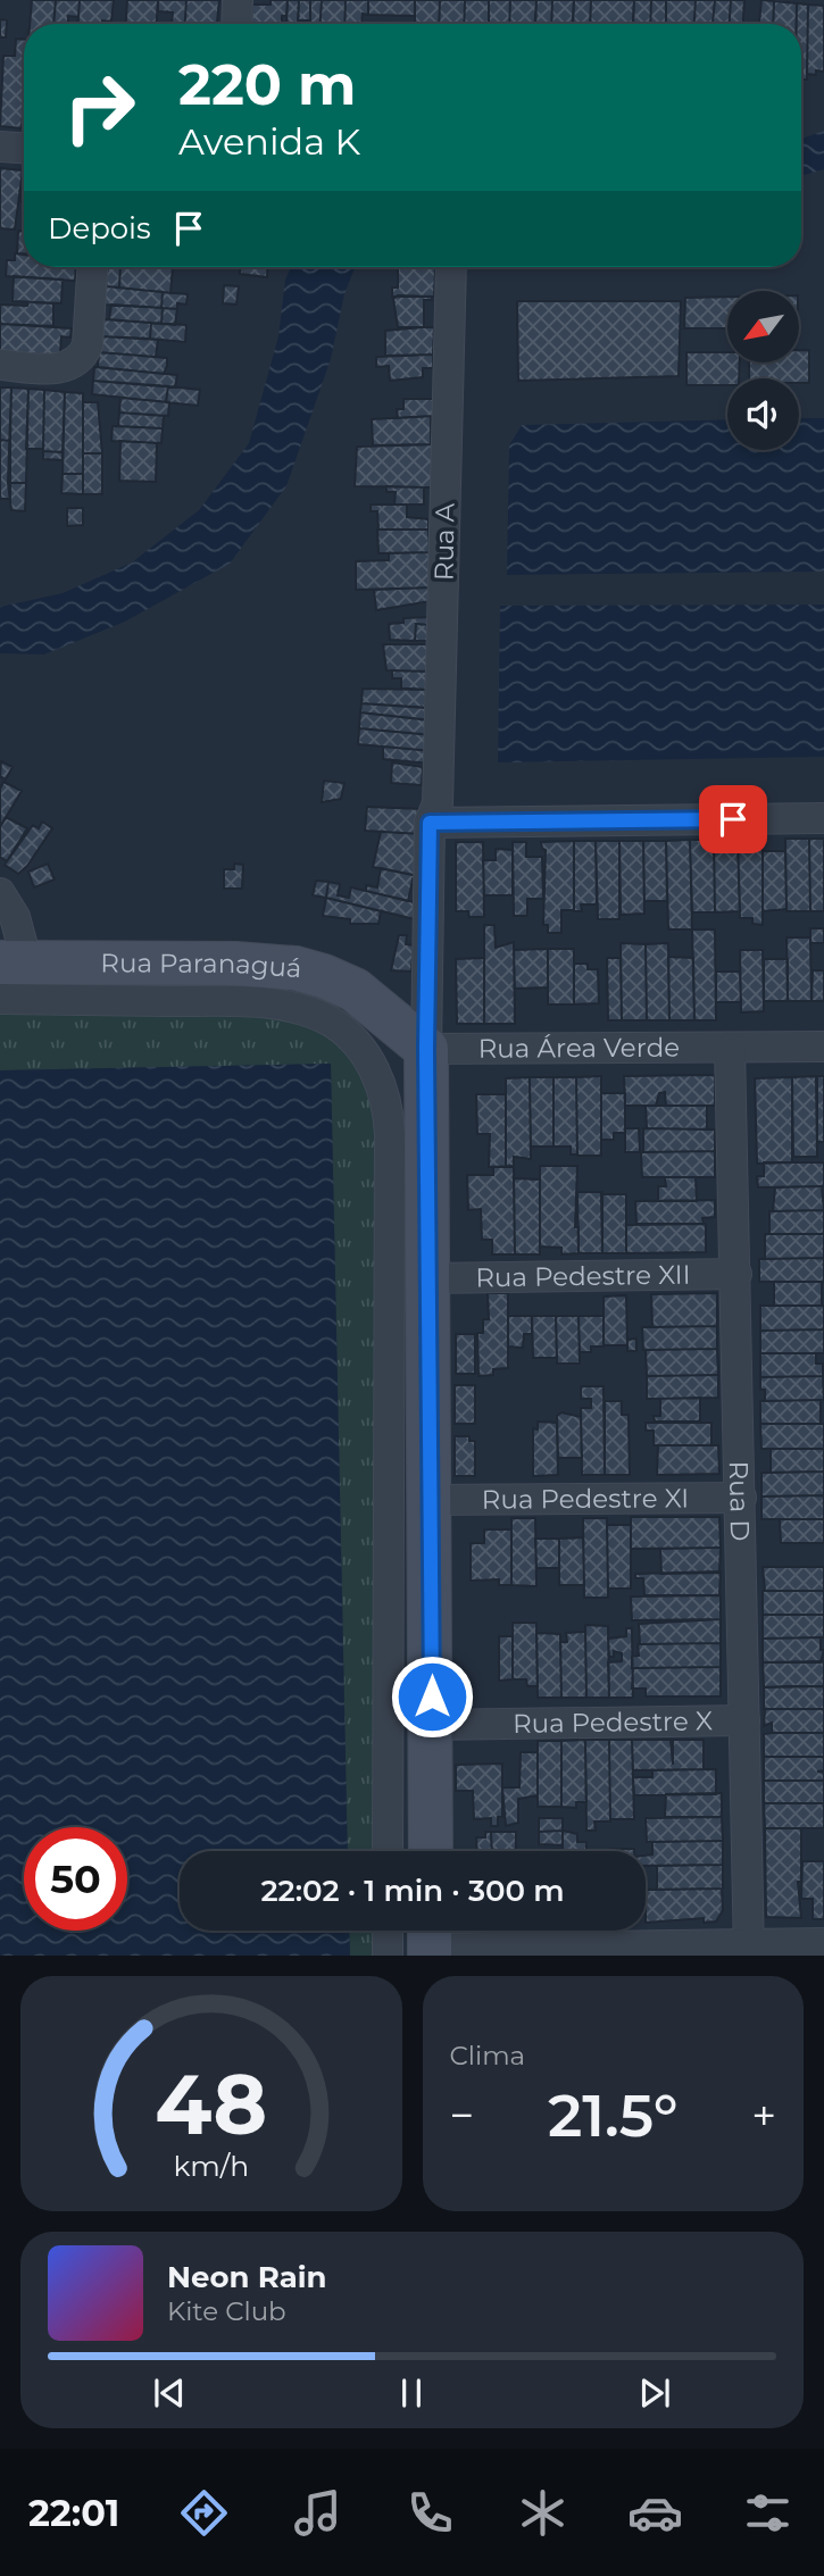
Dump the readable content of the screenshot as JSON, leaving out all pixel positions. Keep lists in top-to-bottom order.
{
  "streets": {
    "main road": ["Rua Paranaguá"],
    "street": [
      "Rua A",
      "Rua Área Verde",
      "Rua Pedestre XII",
      "Rua Pedestre XI",
      "Rua D",
      "Rua Pedestre X"
    ]
  },
  "crossings": [
    ["Rua Paranaguá", "Rua Área Verde"],
    ["Rua Área Verde", "Rua D"],
    ["Rua Pedestre XII", "Rua D"],
    ["Rua Pedestre XI", "Rua D"],
    ["Rua D", "Rua Pedestre X"]
  ],
  "north": "bottom left",
  "page": {
    "turn": ["220 m", "Avenida K"],
    "then": "Depois",
    "limit": "50",
    "trip": "22:02 · 1 min · 300 m",
    "tile": "Clima",
    "heat": ["−", "21.5°", "+"],
    "song": ["Neon Rain", "Kite Club"],
    "tabs": "22:01",
    "gauge": ["48", "km/h"]
  }
}
